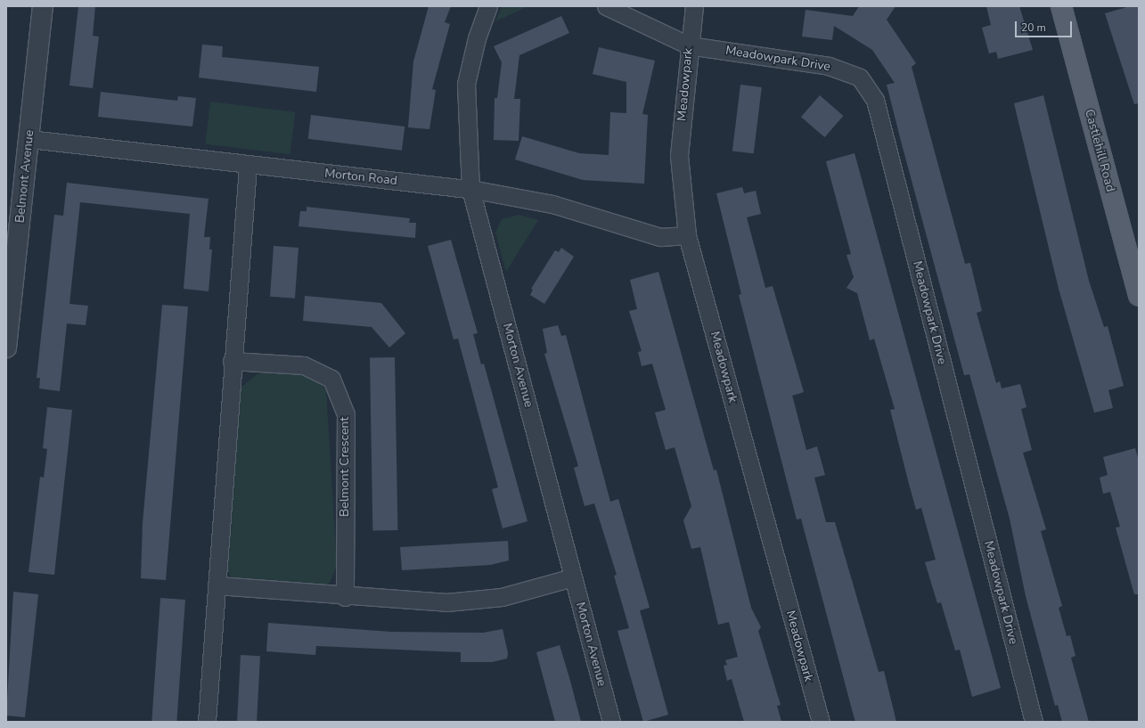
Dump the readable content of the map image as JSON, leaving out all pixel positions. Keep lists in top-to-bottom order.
{
  "streets": {
    "main road": ["Castlehill Road"],
    "street": [
      "Meadowpark Drive",
      "Meadowpark",
      "Belmont Avenue",
      "Morton Road",
      "Morton Avenue",
      "Belmont Crescent"
    ]
  },
  "crossings": [
    ["Meadowpark Drive", "Meadowpark"],
    ["Meadowpark", "Morton Road"],
    ["Belmont Avenue", "Morton Road"],
    ["Morton Road", "Morton Avenue"]
  ],
  "scale_bar": "20 m"
}
